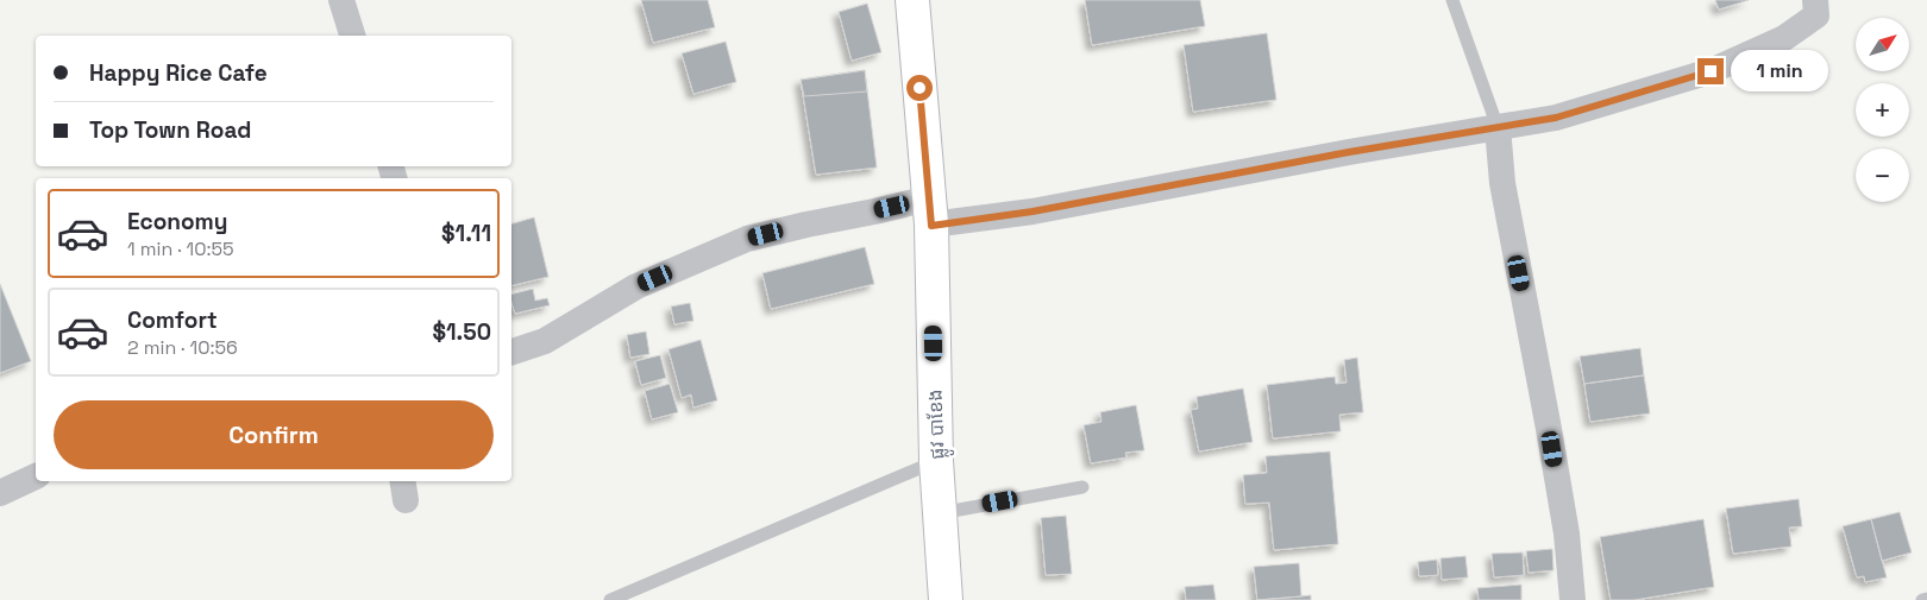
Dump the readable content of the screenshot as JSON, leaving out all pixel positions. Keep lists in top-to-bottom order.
{
  "streets": {
    "street": ["ផ្លូវ បាខែង"]
  },
  "north": "top right",
  "page": {
    "map_buttons": ["+", "−"],
    "banner": ["Happy Rice Cafe", "Top Town Road"],
    "bubble": "1 min",
    "list": [
      {
        "name": "Economy",
        "note": "1 min · 10:55",
        "value": "$1.11"
      },
      {
        "name": "Comfort",
        "note": "2 min · 10:56",
        "value": "$1.50"
      }
    ],
    "buttons": "Confirm"
  }
}
